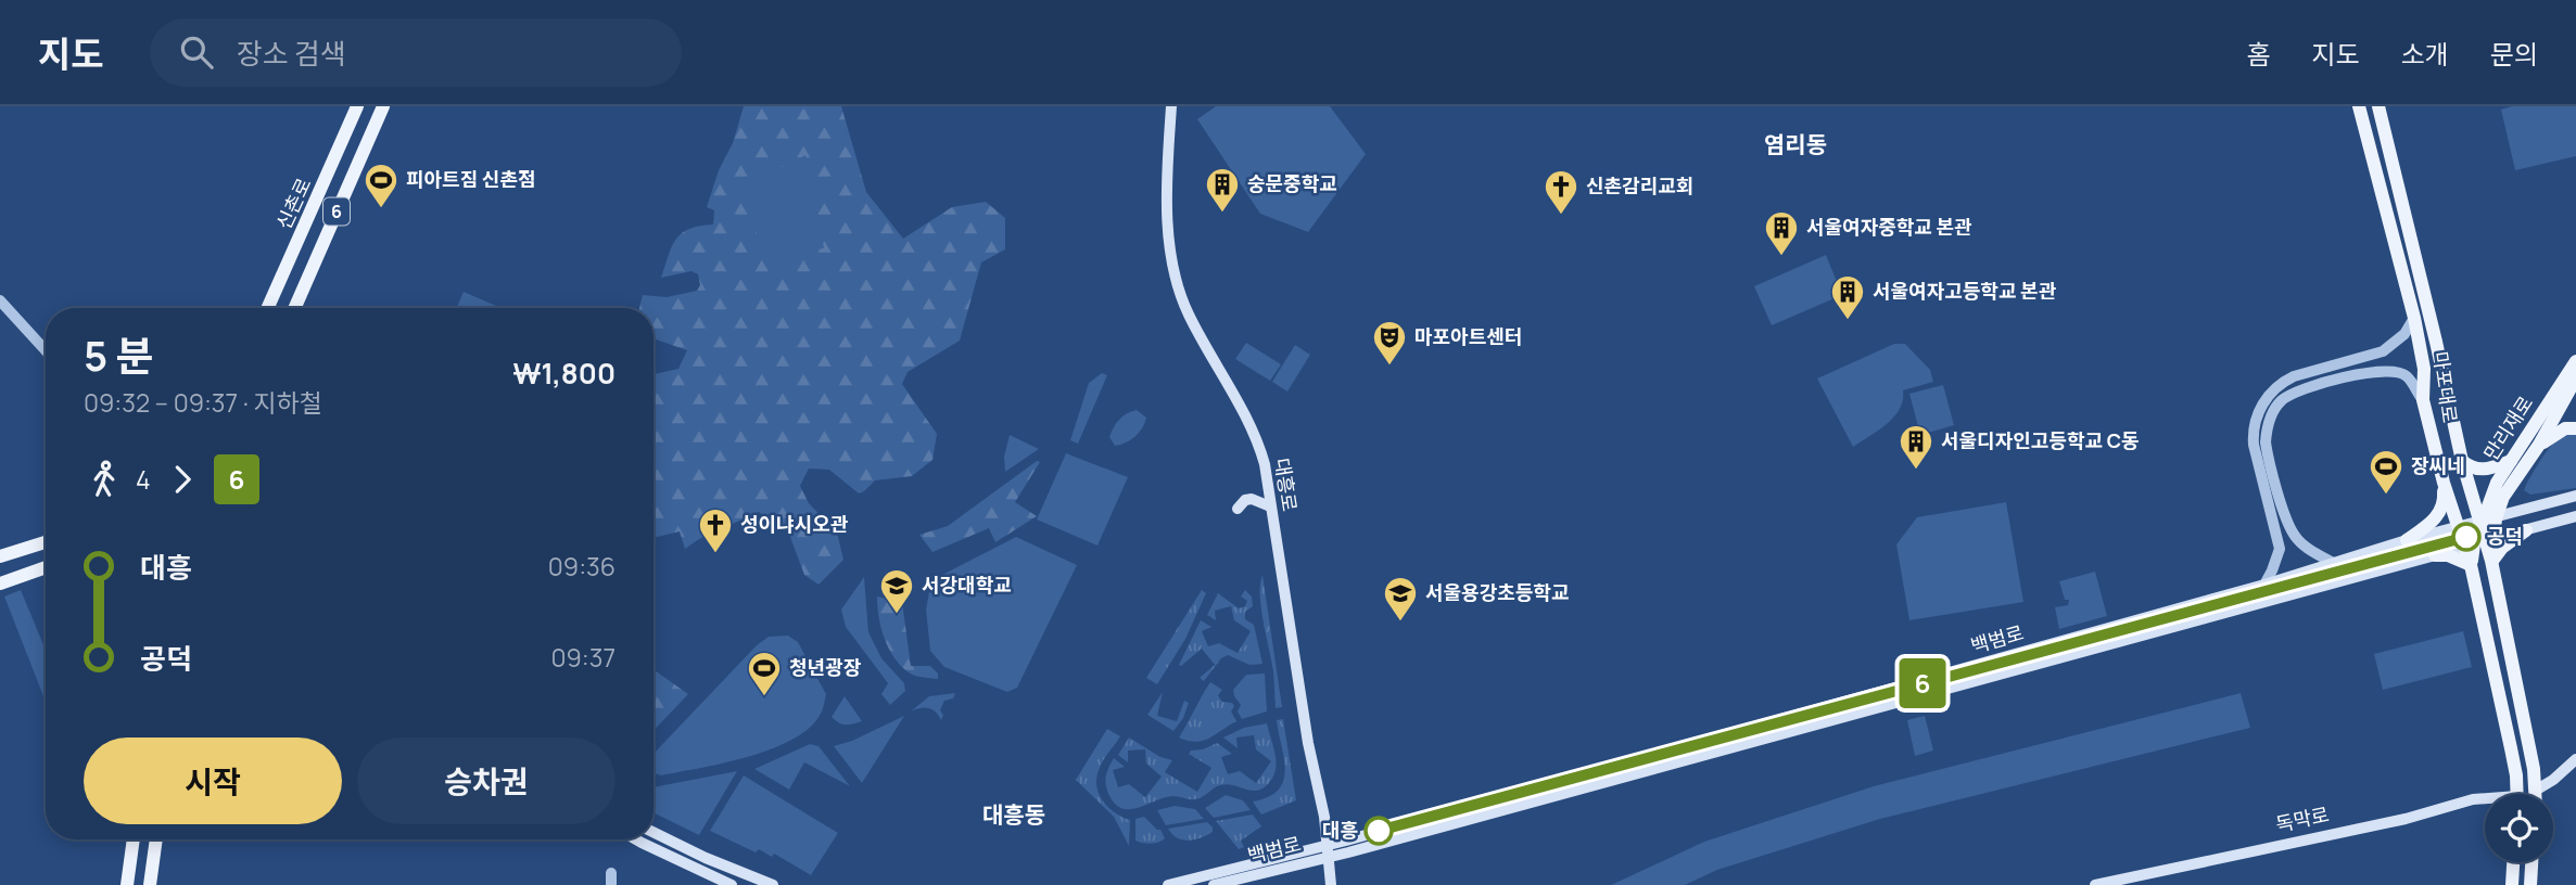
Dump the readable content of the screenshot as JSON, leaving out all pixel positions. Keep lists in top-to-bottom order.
{
  "streets": {
    "main road": [
      "신촌로",
      "6",
      "마포대로",
      "만리재로",
      "대흥로",
      "백범로",
      "독막로"
    ]
  },
  "crossings": [
    ["마포대로", "만리재로"],
    ["마포대로", "백범로"],
    ["만리재로", "백범로"],
    ["대흥로", "백범로"]
  ],
  "districts": ["염리동", "대흥동"],
  "places": {
    "sports": ["피아트짐 신촌점", "장씨네", "청년광장"],
    "building": [
      "숭문중학교",
      "서울여자중학교 본관",
      "서울여자고등학교 본관",
      "서울디자인고등학교 C동"
    ],
    "church": ["신촌감리교회", "성이냐시오관"],
    "theatre": ["마포아트센터"],
    "other": ["공덕", "대흥"],
    "school or university": ["서강대학교", "서울용강초등학교"]
  },
  "lines": ["metro line 6"],
  "page": {
    "header": "지도",
    "search": "장소 검색",
    "nav": [
      "홈",
      "지도",
      "소개",
      "문의"
    ],
    "on_map": "6",
    "heading": ["5 분", "09:32 – 09:37 · 지하철", "₩1,800"],
    "legs": ["4", "6"],
    "list": [
      {
        "name": "대흥",
        "value": "09:36"
      },
      {
        "name": "공덕",
        "value": "09:37"
      }
    ],
    "buttons": ["시작", "승차권"]
  }
}
